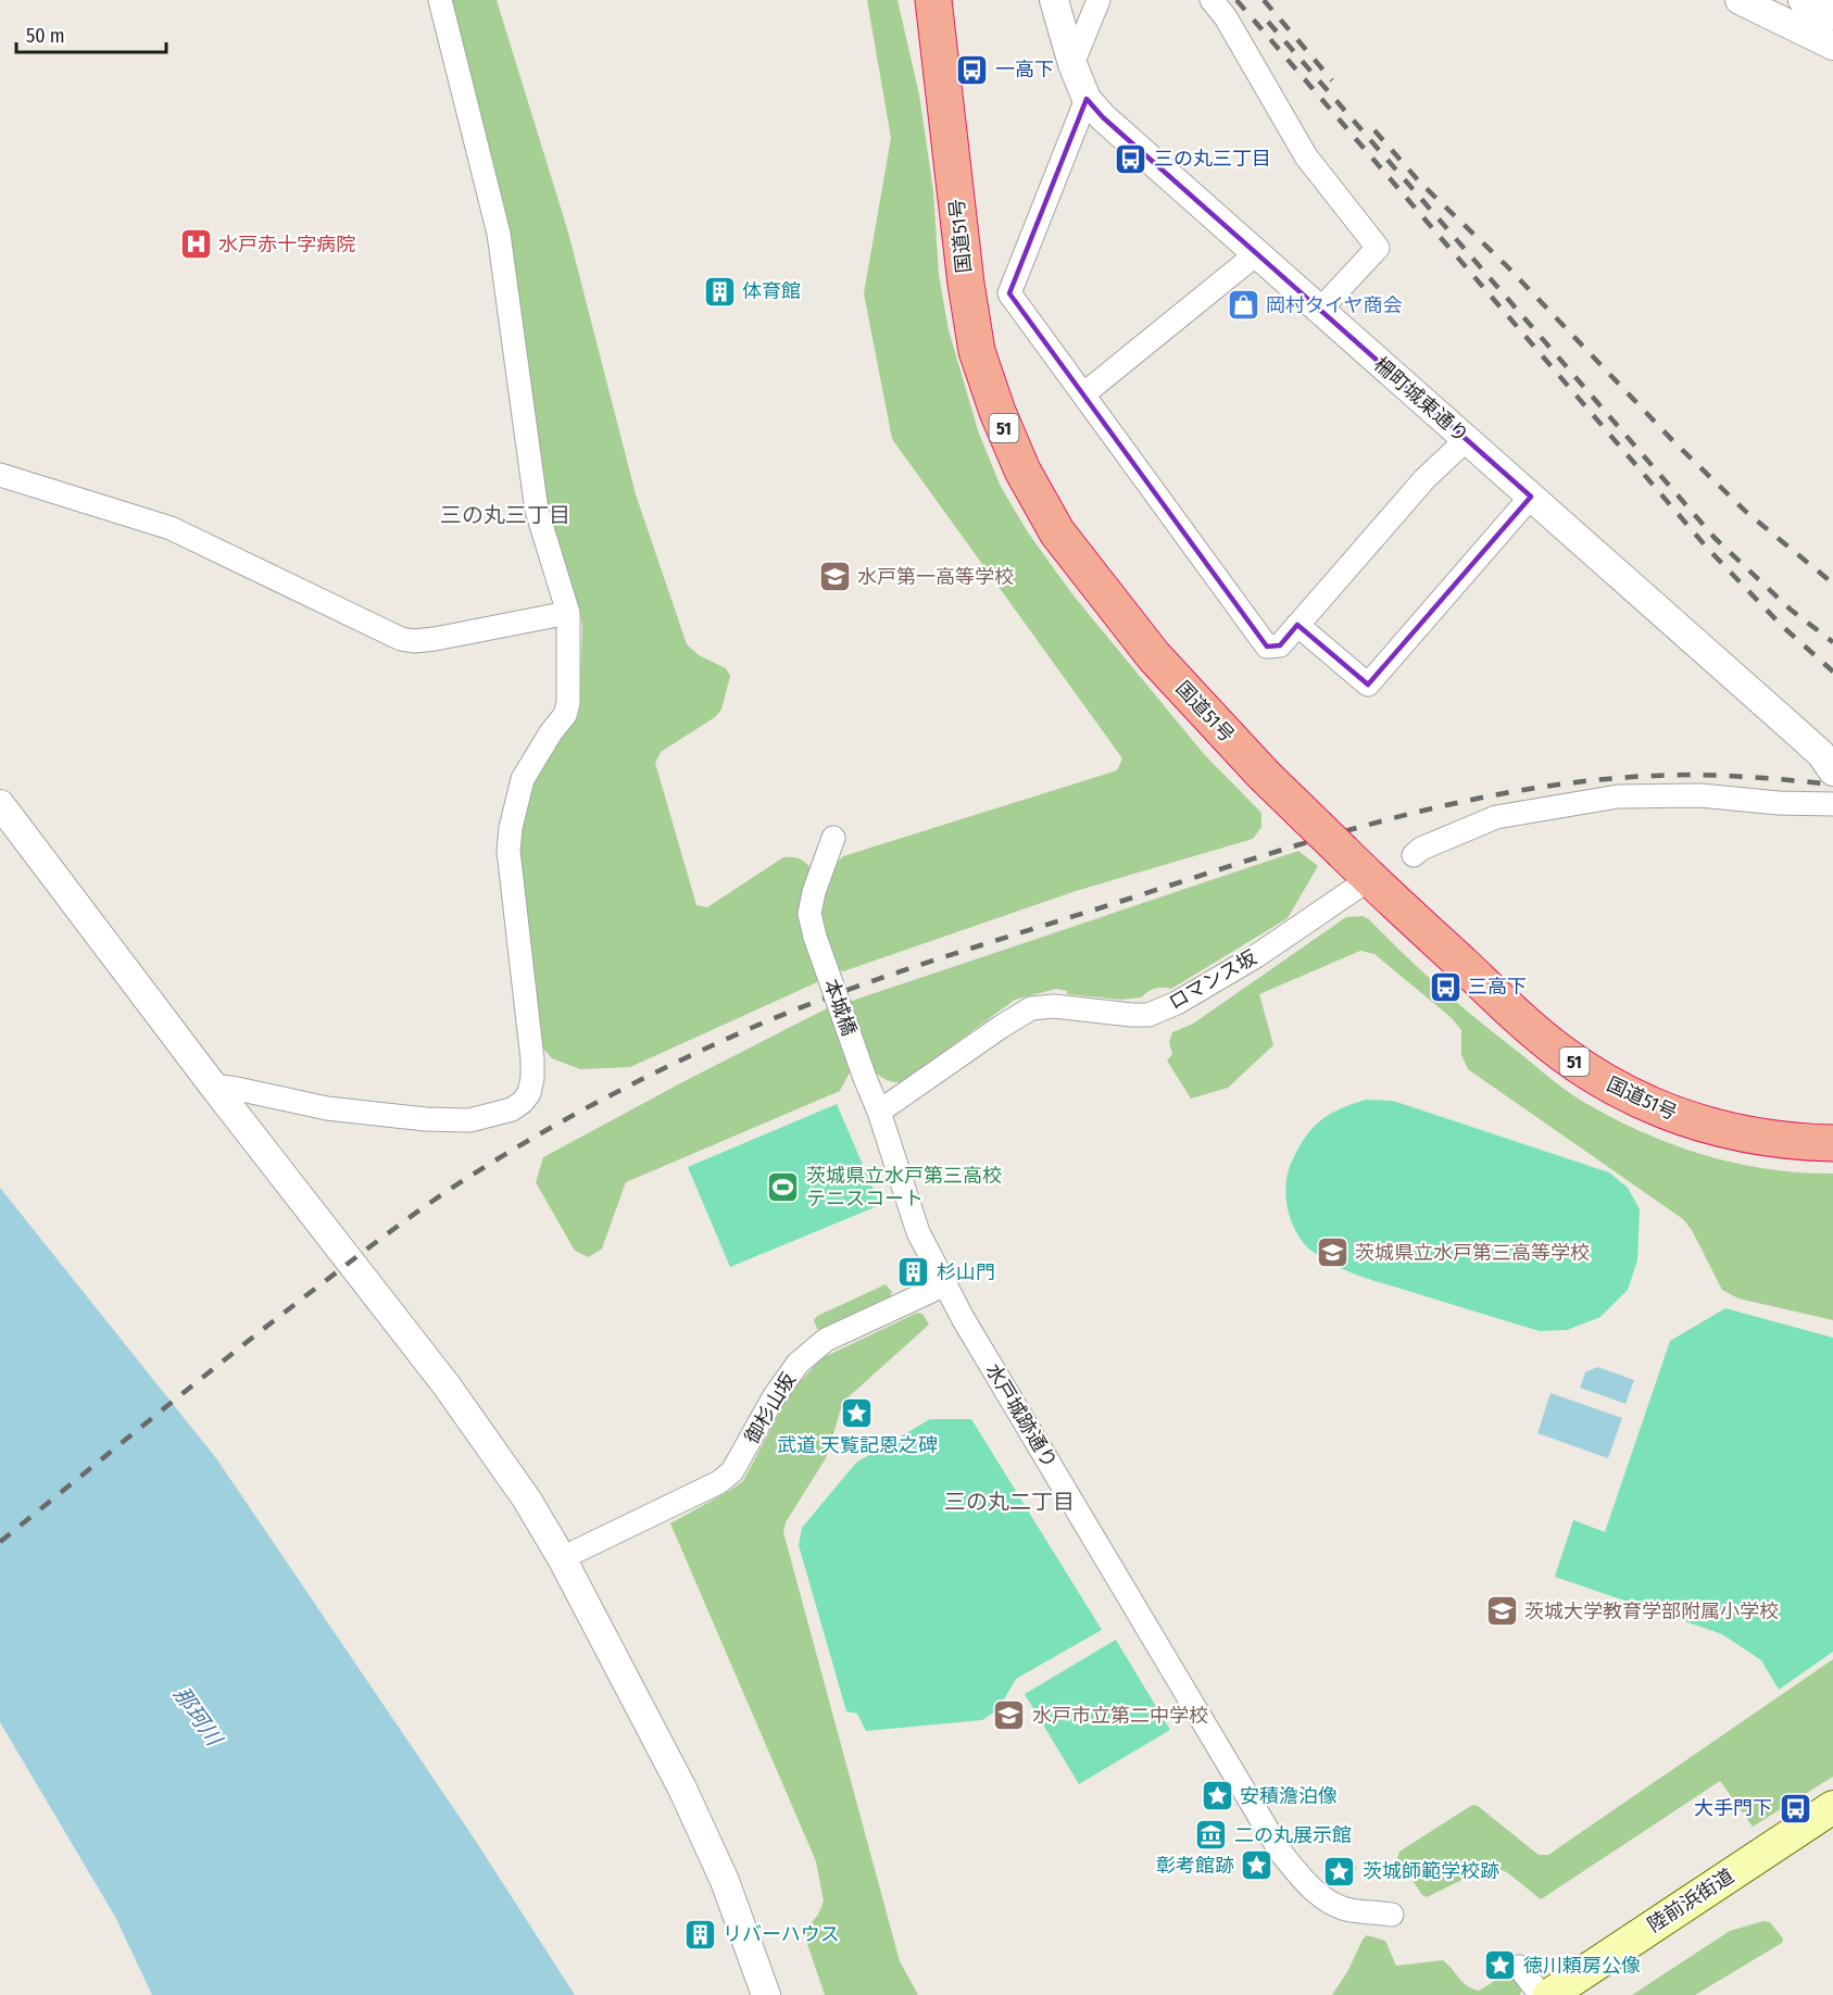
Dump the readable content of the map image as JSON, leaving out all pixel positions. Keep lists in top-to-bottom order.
{
  "streets": {
    "highway": ["国道51号", "51"],
    "main road": ["陸前浜街道"],
    "street": [
      "柵町城東通り",
      "ロマンス坂",
      "本城橋",
      "御杉山坂",
      "水戸城跡通り"
    ]
  },
  "crossings": [
    ["国道51号", "ロマンス坂"],
    ["ロマンス坂", "本城橋"],
    ["ロマンス坂", "水戸城跡通り"],
    ["本城橋", "水戸城跡通り"],
    ["御杉山坂", "水戸城跡通り"]
  ],
  "districts": ["三の丸三丁目", "三の丸二丁目"],
  "water": ["那珂川"],
  "places": {
    "bus stop": [
      "一高下",
      "三の丸三丁目",
      "三高下",
      "大手門下"
    ],
    "hospital": ["水戸赤十字病院"],
    "building": ["体育館", "杉山門", "リバーハウス"],
    "shop": ["岡村タイヤ商会"],
    "school or university": [
      "水戸第一高等学校",
      "茨城県立水戸第三高等学校",
      "茨城大学教育学部附属小学校",
      "水戸市立第二中学校"
    ],
    "sports": ["茨城県立水戸第三高校 テニスコート"],
    "place": [
      "武道 天覧記恩之碑",
      "安積澹泊像",
      "彰考館跡",
      "茨城師範学校跡",
      "徳川頼房公像"
    ],
    "museum": ["二の丸展示館"]
  },
  "scale_bar": "50 m"
}
